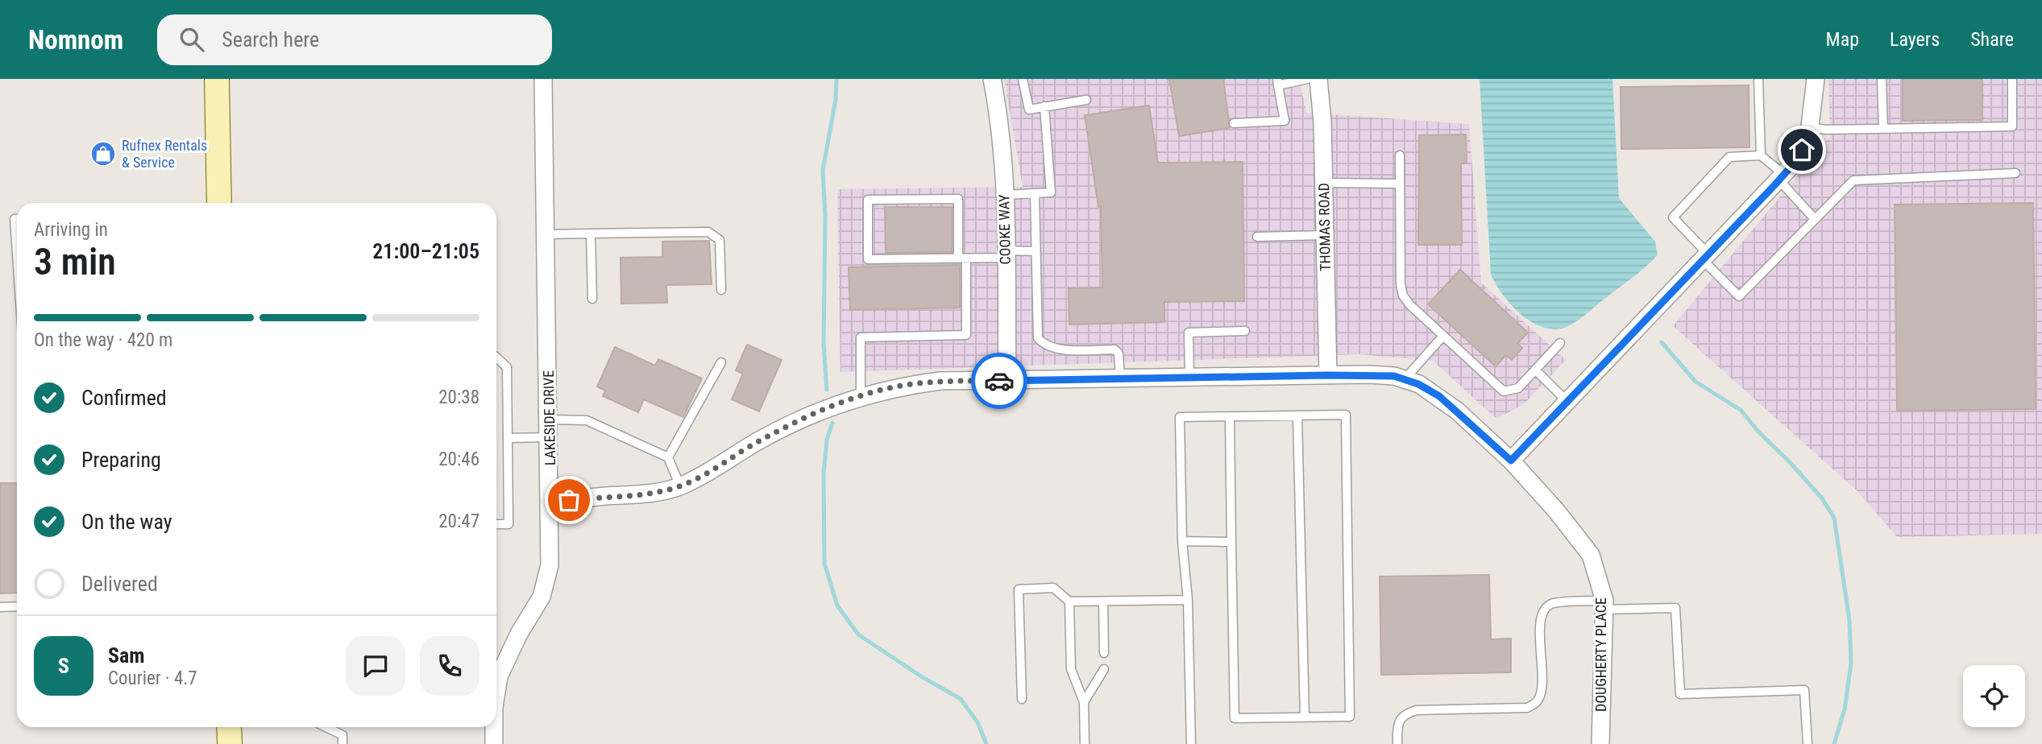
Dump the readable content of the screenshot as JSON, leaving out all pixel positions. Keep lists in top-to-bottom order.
{
  "streets": {
    "street": [
      "THOMAS ROAD",
      "COOKE WAY",
      "LAKESIDE DRIVE",
      "DOUGHERTY PLACE"
    ]
  },
  "crossings": [
    ["THOMAS ROAD", "DOUGHERTY PLACE"],
    ["COOKE WAY", "DOUGHERTY PLACE"],
    ["LAKESIDE DRIVE", "DOUGHERTY PLACE"]
  ],
  "places": {
    "shop": ["Rufnex Rentals & Service"]
  },
  "page": {
    "header": "Nomnom",
    "search": "Search here",
    "nav": ["Map", "Layers", "Share"],
    "heading": ["3 min", "Arriving in", "21:00–21:05"],
    "panel": ["Sam", "Courier · 4.7"],
    "bar": "On the way · 420 m",
    "list": [
      ["Confirmed", "20:38"],
      ["Preparing", "20:46"],
      ["On the way", "20:47"],
      "Delivered"
    ],
    "round": "S"
  }
}
